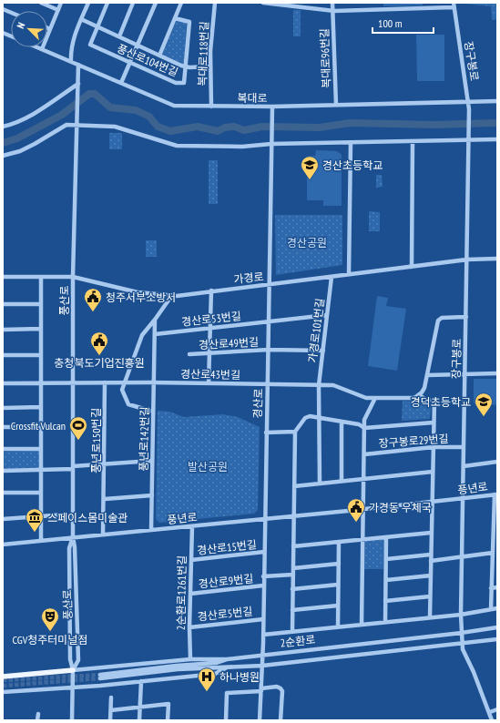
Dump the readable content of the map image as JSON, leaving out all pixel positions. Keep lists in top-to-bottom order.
{
  "streets": {
    "street": [
      "복대로118번길",
      "복대로96번길",
      "풍산로104번길",
      "장구봉로",
      "복대로",
      "가경로",
      "풍산로",
      "경산로53번길",
      "가경로101번길",
      "경산로49번길",
      "경산로43번길",
      "경산로",
      "풍년로142번길",
      "풍년로150번길",
      "장구봉로29번길",
      "풍년로",
      "경산로15번길",
      "경산로9번길",
      "2순환로1261번길",
      "경산로5번길",
      "2순환로"
    ]
  },
  "crossings": [
    ["복대로118번길", "복대로"],
    ["복대로96번길", "복대로"],
    ["장구봉로", "복대로"],
    ["장구봉로", "가경로"],
    ["장구봉로", "장구봉로29번길"],
    ["장구봉로", "풍년로"],
    ["장구봉로", "2순환로"],
    ["복대로", "풍산로"],
    ["복대로", "경산로"],
    ["가경로", "풍산로"],
    ["가경로", "가경로101번길"],
    ["가경로", "경산로"],
    ["풍산로", "경산로43번길"],
    ["풍산로", "풍년로"],
    ["경산로53번길", "가경로101번길"],
    ["경산로53번길", "경산로"],
    ["경산로53번길", "풍년로142번길"],
    ["가경로101번길", "경산로49번길"],
    ["가경로101번길", "경산로43번길"],
    ["경산로49번길", "경산로"],
    ["경산로43번길", "경산로"],
    ["경산로43번길", "풍년로142번길"],
    ["경산로43번길", "풍년로150번길"],
    ["경산로", "풍년로"],
    ["경산로", "경산로15번길"],
    ["경산로", "경산로9번길"],
    ["경산로", "경산로5번길"],
    ["경산로", "2순환로"],
    ["풍년로142번길", "풍년로"],
    ["풍년로150번길", "풍년로"],
    ["풍년로", "2순환로1261번길"],
    ["경산로15번길", "2순환로1261번길"],
    ["경산로9번길", "2순환로1261번길"],
    ["2순환로1261번길", "경산로5번길"]
  ],
  "parks": ["경산공원", "발산공원"],
  "places": {
    "school or university": ["경산초등학교", "경덕초등학교"],
    "public building": ["청주서부소방서", "충청북도기업진흥원", "가경동 우체국"],
    "sports": ["Crossfit Vulcan"],
    "museum": ["스페이스몸미술관"],
    "theatre": ["CGV청주터미널점"],
    "hospital": ["하나병원"]
  },
  "scale_bar": "100 m",
  "north": "top left"
}
